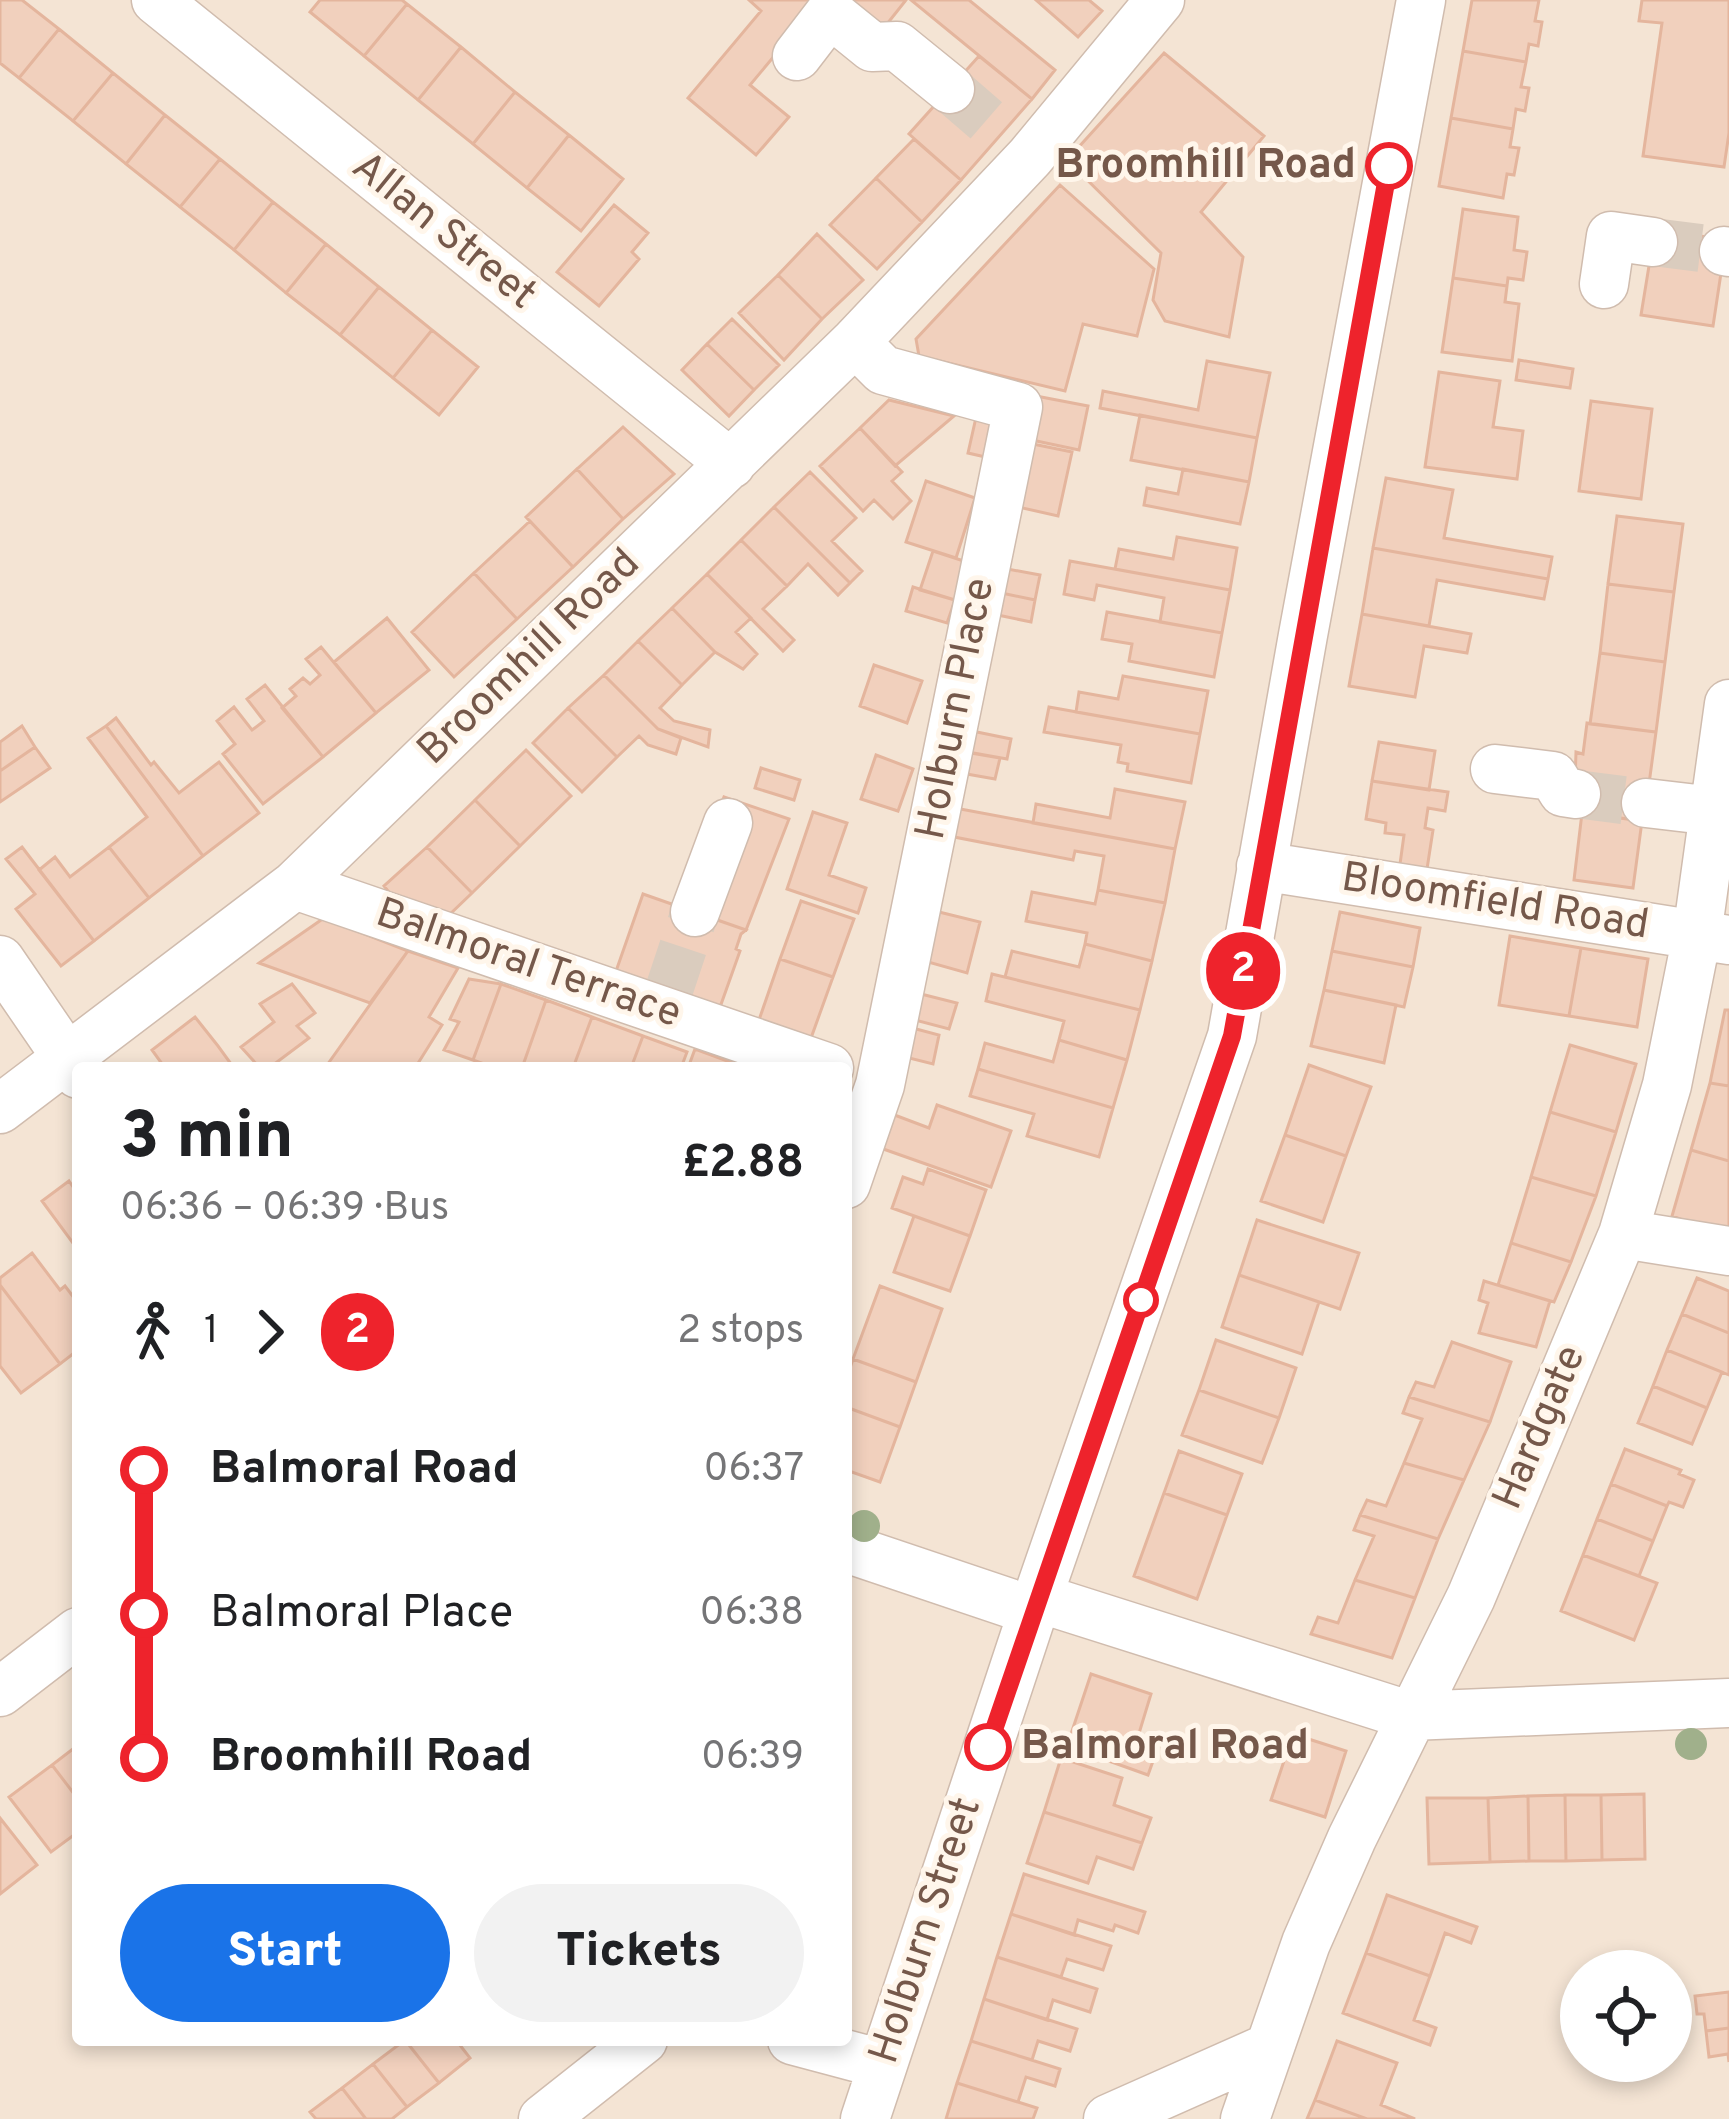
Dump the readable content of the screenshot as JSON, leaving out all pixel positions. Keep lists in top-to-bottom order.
{
  "streets": {
    "street": [
      "Allan Street",
      "Broomhill Road",
      "Holburn Place",
      "Bloomfield Road",
      "Balmoral Terrace",
      "Hardgate",
      "Holburn Street"
    ]
  },
  "crossings": [
    ["Allan Street", "Broomhill Road"],
    ["Broomhill Road", "Holburn Place"],
    ["Broomhill Road", "Balmoral Terrace"],
    ["Bloomfield Road", "Hardgate"],
    ["Bloomfield Road", "Holburn Street"]
  ],
  "places": ["Broomhill Road", "Balmoral Road"],
  "lines": ["bus line 2"],
  "page": {
    "on_map": "2",
    "heading": ["3 min", "06:36 – 06:39 · Bus", "£2.88"],
    "legs": ["1", "2", "2 stops"],
    "list": [
      {
        "name": "Balmoral Road",
        "value": "06:37"
      },
      {
        "name": "Balmoral Place",
        "value": "06:38"
      },
      {
        "name": "Broomhill Road",
        "value": "06:39"
      }
    ],
    "buttons": ["Start", "Tickets"]
  }
}
